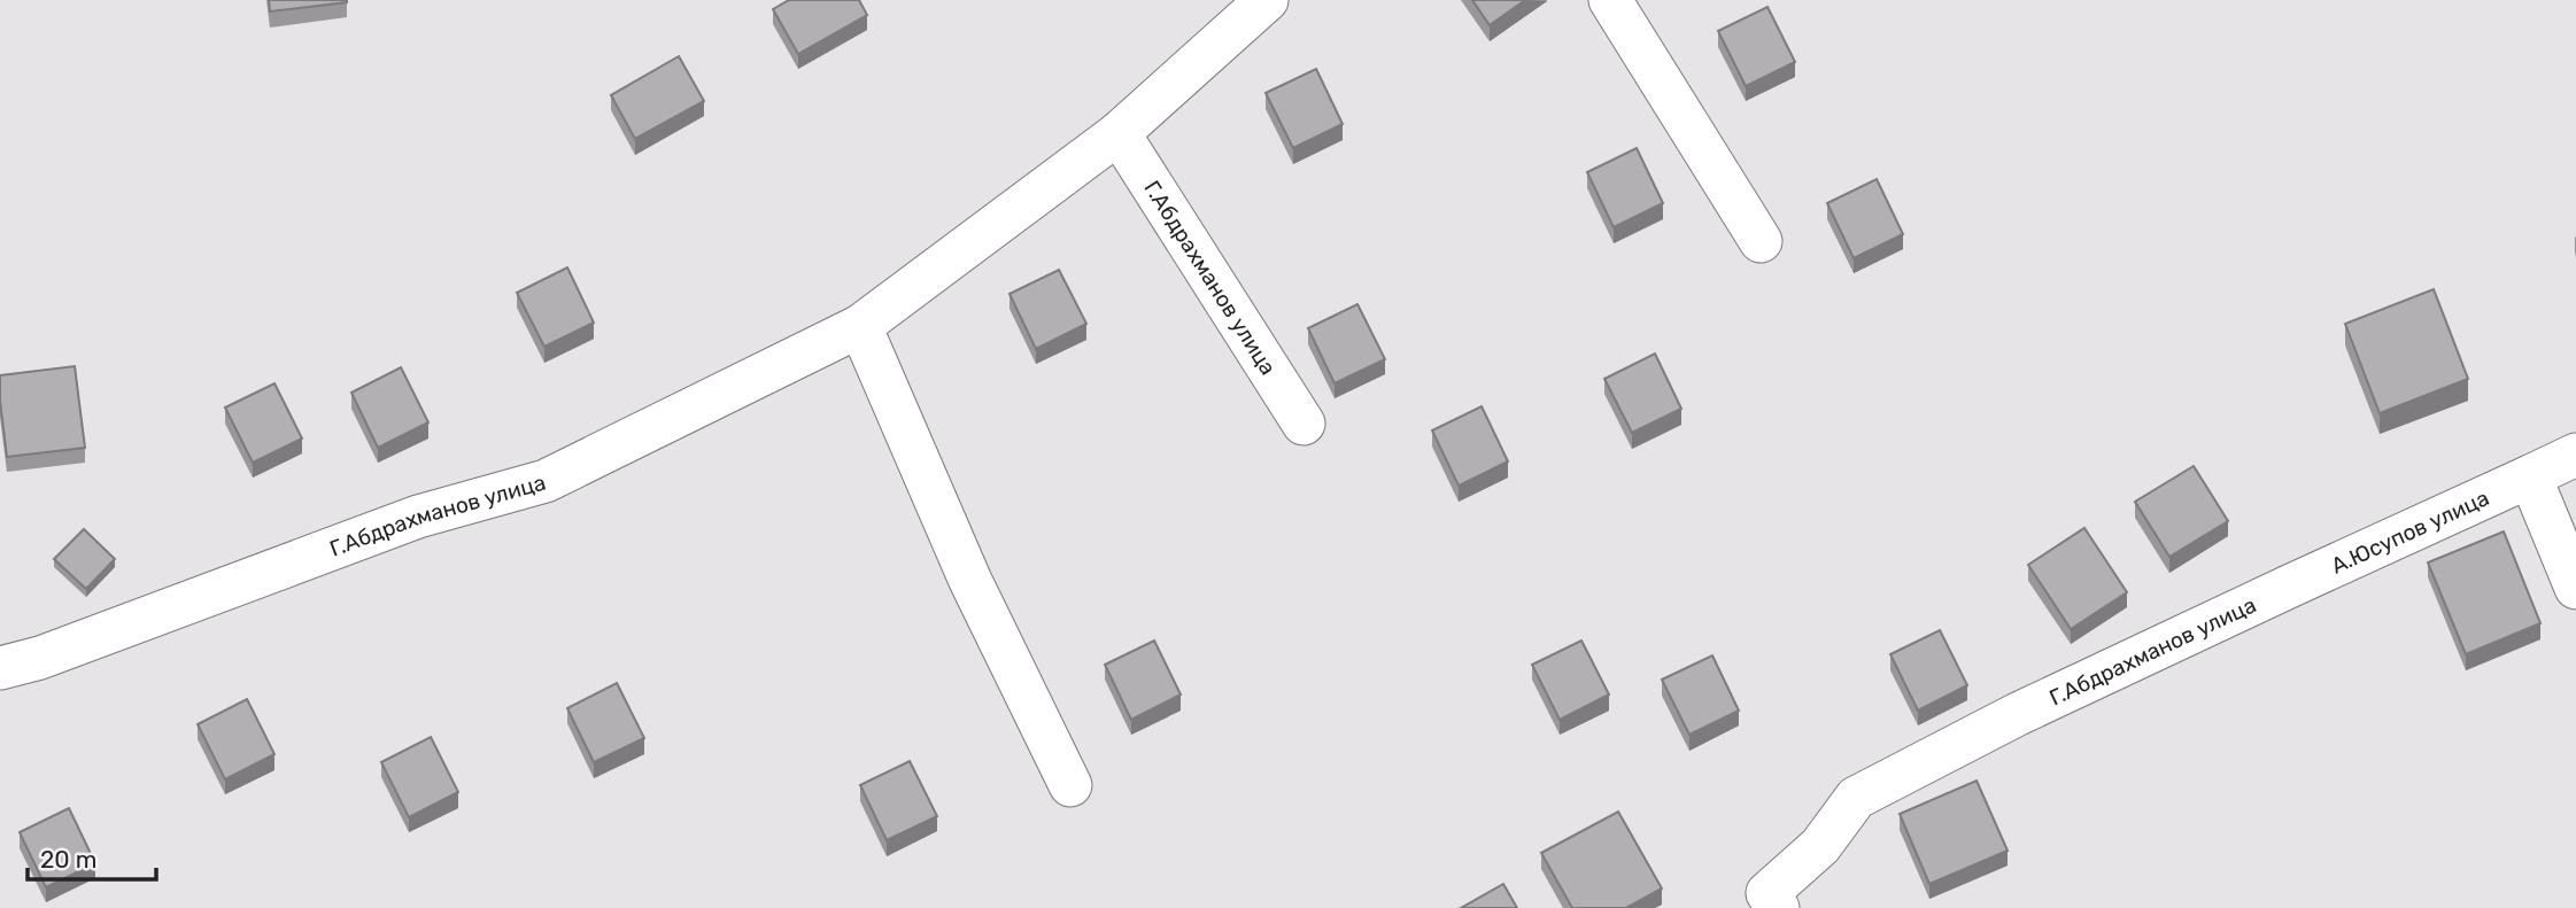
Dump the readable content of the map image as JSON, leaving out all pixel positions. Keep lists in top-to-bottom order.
{
  "streets": {
    "street": ["Г.Абдрахманов улица", "А.Юсупов улица"]
  },
  "crossings": [
    ["Г.Абдрахманов улица", "А.Юсупов улица"]
  ],
  "scale_bar": "20 m"
}
